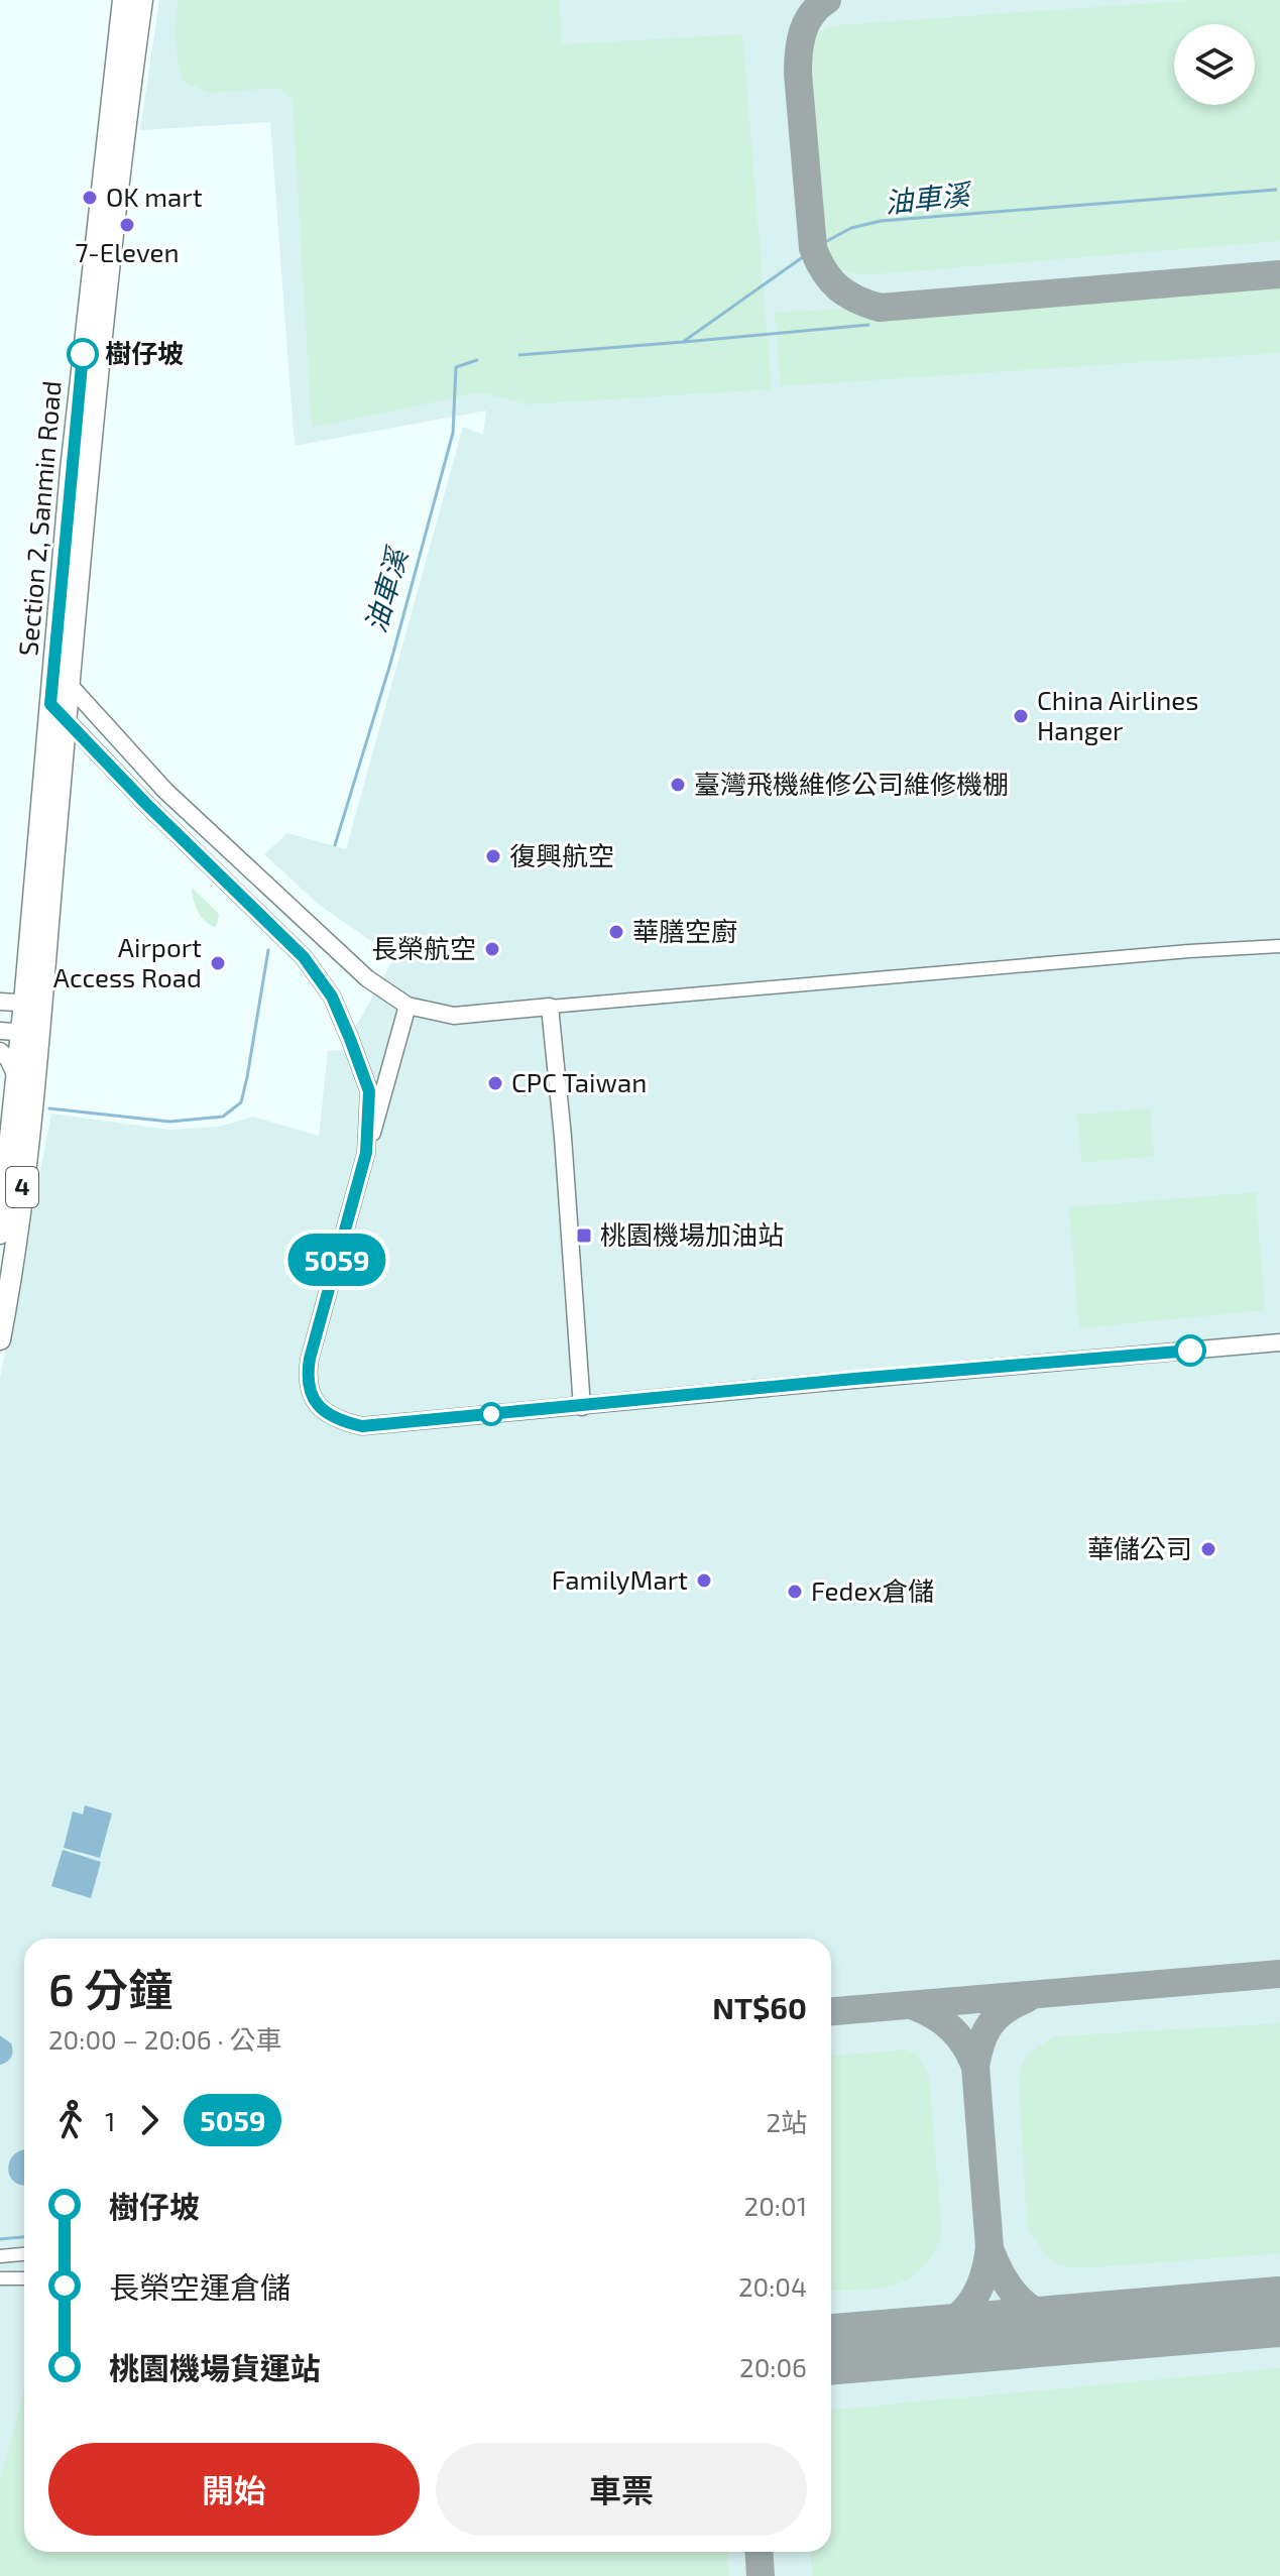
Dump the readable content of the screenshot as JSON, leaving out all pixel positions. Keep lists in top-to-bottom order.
{
  "streets": {
    "main road": ["Section 2, Sanmin Road", "4"]
  },
  "crossings": [
    ["Section 2, Sanmin Road", "4"]
  ],
  "water": ["油車溪"],
  "places": {
    "other": [
      "OK mart",
      "7-Eleven",
      "樹仔坡",
      "China Airlines Hanger",
      "臺灣飛機維修公司維修機棚",
      "復興航空",
      "華膳空廚",
      "長榮航空",
      "Airport Access Road",
      "CPC Taiwan",
      "華儲公司",
      "FamilyMart",
      "Fedex倉儲"
    ],
    "transit": ["桃園機場加油站"]
  },
  "lines": ["bus line 5059"],
  "page": {
    "on_map": "5059",
    "heading": ["6 分鐘", "20:00 – 20:06 · 公車", "NT$60"],
    "legs": ["1", "5059", "2站"],
    "list": [
      {
        "name": "樹仔坡",
        "value": "20:01"
      },
      {
        "name": "長榮空運倉儲",
        "value": "20:04"
      },
      {
        "name": "桃園機場貨運站",
        "value": "20:06"
      }
    ],
    "buttons": ["開始", "車票"]
  }
}
